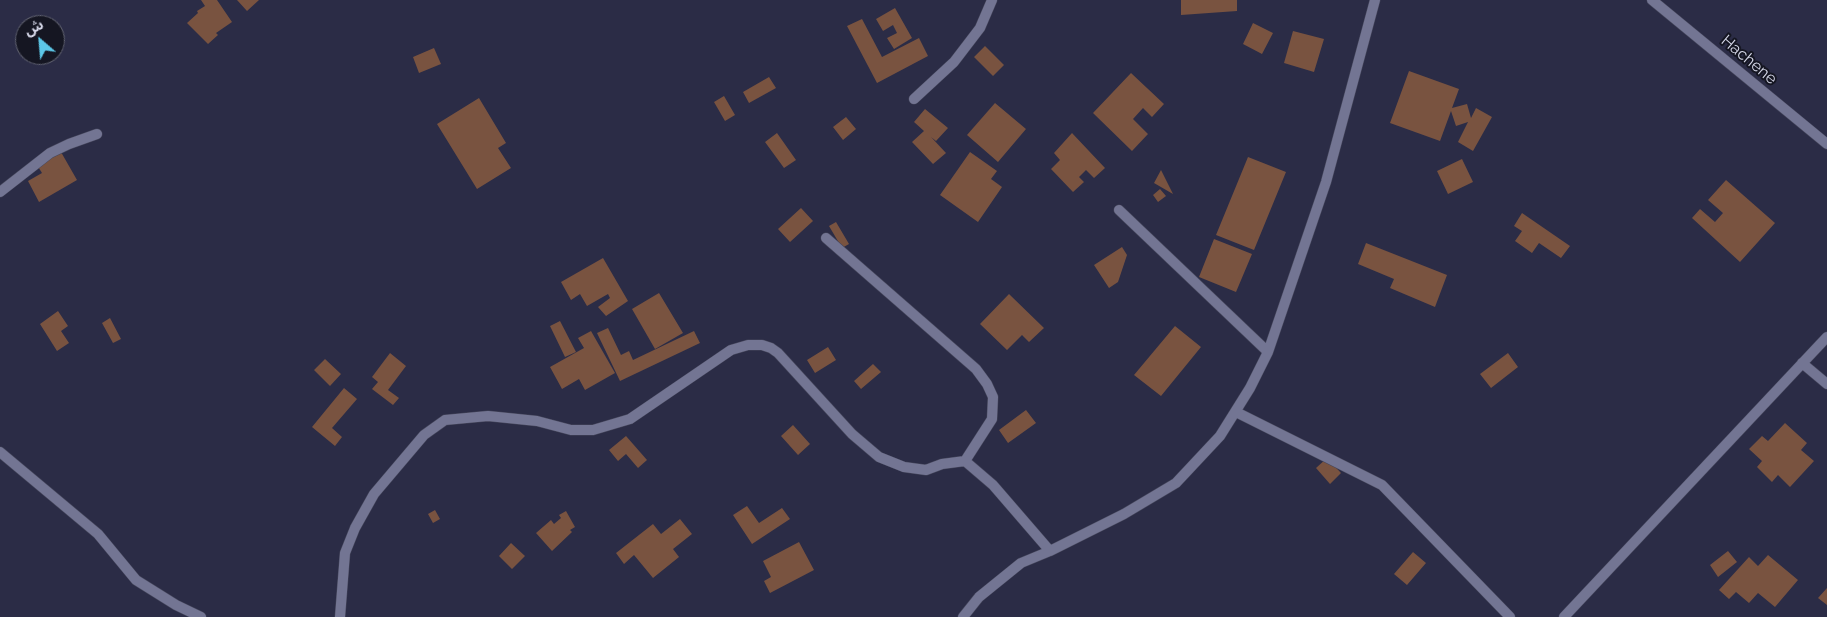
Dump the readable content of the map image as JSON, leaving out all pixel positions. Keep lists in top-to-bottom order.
{
  "streets": {
    "street": ["Hachene"]
  },
  "north": "top left"
}
